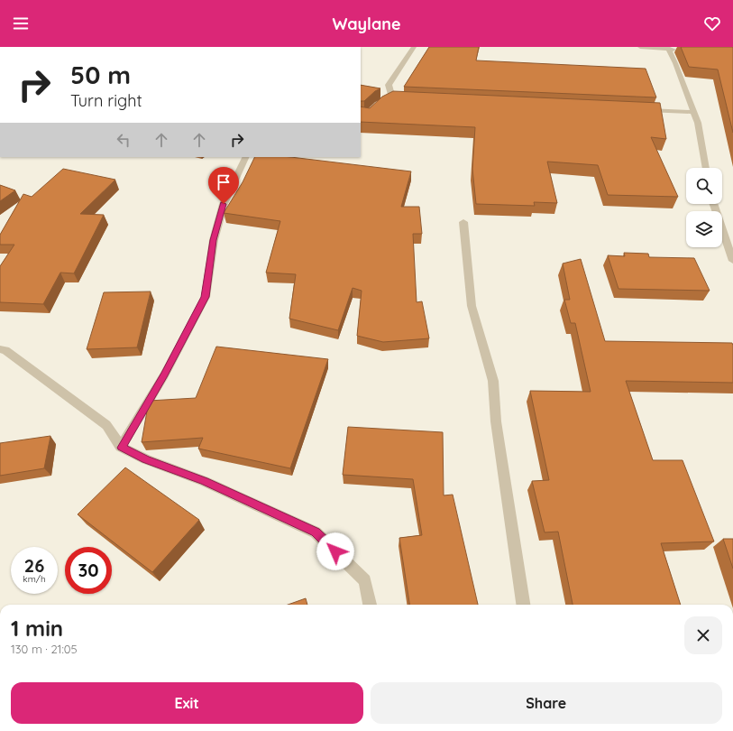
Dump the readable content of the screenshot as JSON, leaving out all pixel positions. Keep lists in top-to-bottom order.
{
  "page": {
    "header": "Waylane",
    "turn": ["50 m", "Turn right"],
    "speed": "26 km/h",
    "limit": "30",
    "heading": ["1 min", "130 m · 21:05"],
    "buttons": ["Exit", "Share"]
  }
}
